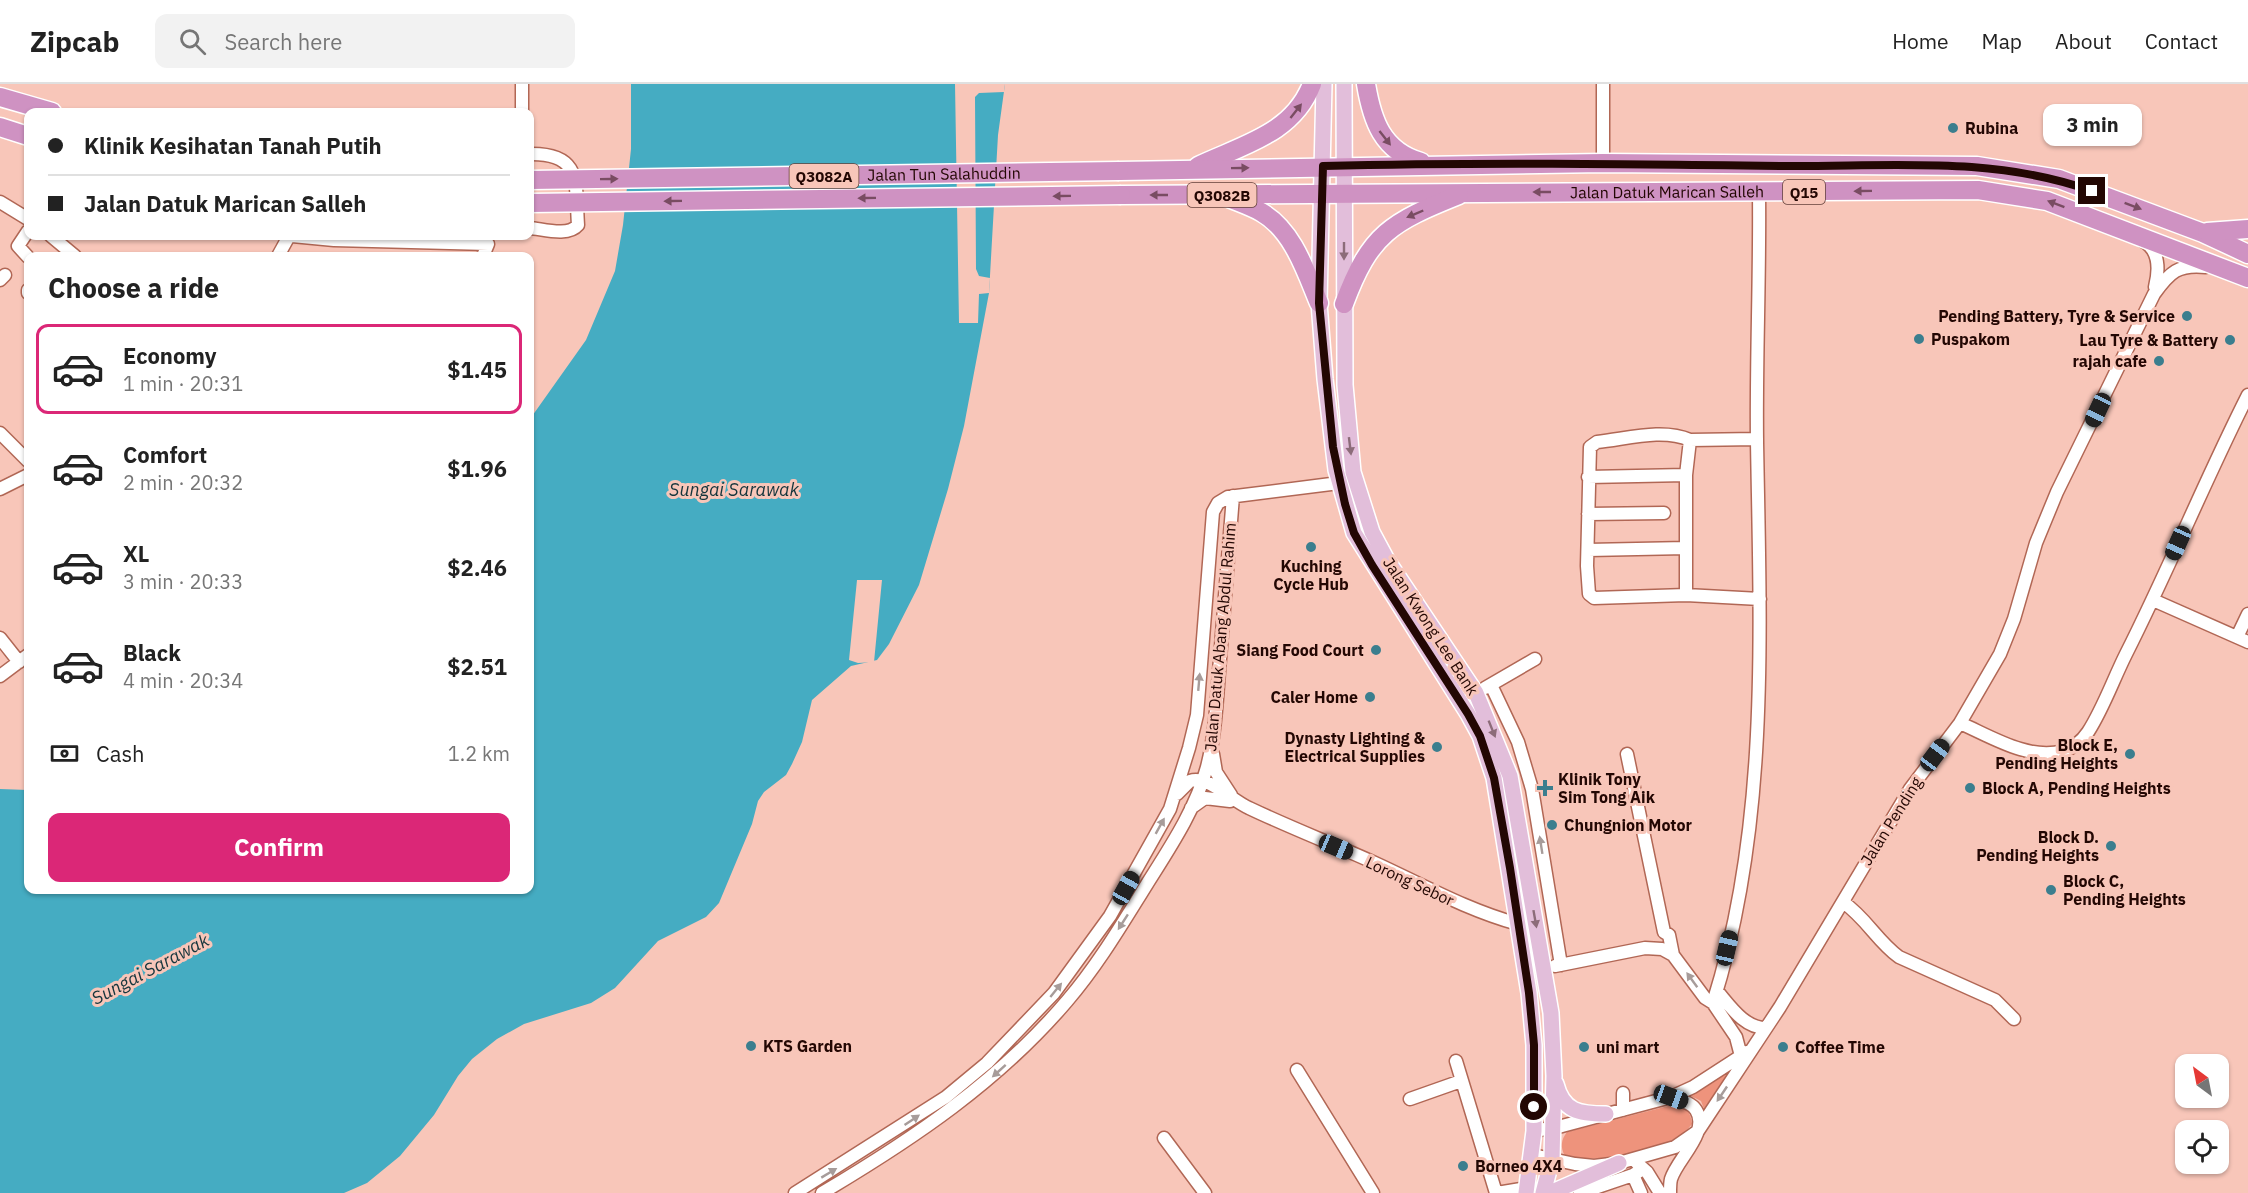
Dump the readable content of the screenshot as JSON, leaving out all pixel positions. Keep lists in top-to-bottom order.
{
  "streets": {
    "highway": [
      "Jalan Tun Salahuddin",
      "Q3082A",
      "Jalan Datuk Marican Salleh",
      "Q15",
      "Q3082B"
    ],
    "main road": ["Jalan Kwong Lee Bank"],
    "street": ["Jalan Datuk Abang Abdul Rahim", "Jalan Pending", "Lorong Sebor"]
  },
  "crossings": [
    ["Jalan Tun Salahuddin", "Jalan Datuk Marican Salleh"],
    ["Jalan Tun Salahuddin", "Jalan Kwong Lee Bank"],
    ["Jalan Datuk Marican Salleh", "Jalan Kwong Lee Bank"],
    ["Jalan Kwong Lee Bank", "Jalan Pending"],
    ["Jalan Kwong Lee Bank", "Lorong Sebor"]
  ],
  "water": ["Sungai Sarawak"],
  "places": {
    "other": [
      "Rubina",
      "Pending Battery, Tyre & Service",
      "Puspakom",
      "Lau Tyre & Battery",
      "rajah cafe",
      "Kuching Cycle Hub",
      "Siang Food Court",
      "Caler Home",
      "Dynasty Lighting & Electrical Supplies",
      "Block E, Pending Heights",
      "Block A, Pending Heights",
      "Chungnion Motor",
      "Block D. Pending Heights",
      "Block C, Pending Heights",
      "KTS Garden",
      "uni mart",
      "Coffee Time",
      "Borneo 4X4"
    ],
    "health": ["Klinik Tony Sim Tong Aik"]
  },
  "north": "top left",
  "page": {
    "header": "Zipcab",
    "search": "Search here",
    "nav": [
      "Home",
      "Map",
      "About",
      "Contact"
    ],
    "bubble": "3 min",
    "banner": ["Klinik Kesihatan Tanah Putih", "Jalan Datuk Marican Salleh"],
    "heading": "Choose a ride",
    "list": [
      {
        "name": "Economy",
        "note": "1 min · 20:31",
        "value": "$1.45"
      },
      {
        "name": "Comfort",
        "note": "2 min · 20:32",
        "value": "$1.96"
      },
      {
        "name": "XL",
        "note": "3 min · 20:33",
        "value": "$2.46"
      },
      {
        "name": "Black",
        "note": "4 min · 20:34",
        "value": "$2.51"
      }
    ],
    "pay": ["Cash", "1.2 km"],
    "buttons": "Confirm"
  }
}
